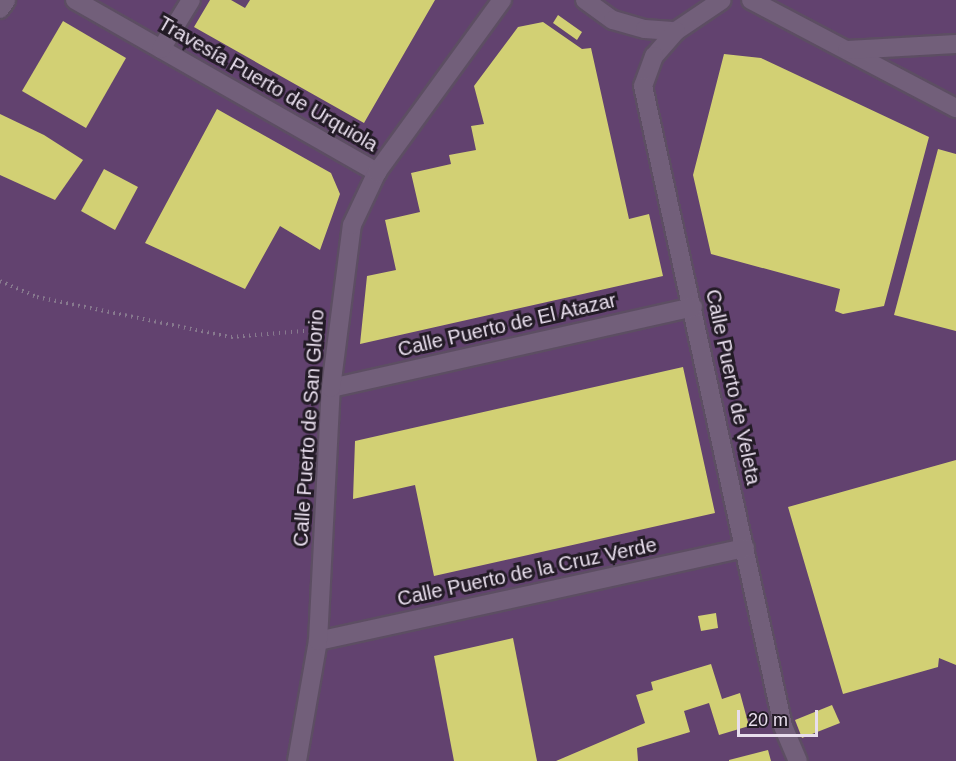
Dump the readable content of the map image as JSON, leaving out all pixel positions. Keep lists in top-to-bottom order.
{
  "streets": {
    "street": [
      "Travesía Puerto de Urquiola",
      "Calle Puerto de El Atazar",
      "Calle Puerto de Veleta",
      "Calle Puerto de San Glorio",
      "Calle Puerto de la Cruz Verde"
    ]
  },
  "crossings": [
    ["Travesía Puerto de Urquiola", "Calle Puerto de San Glorio"],
    ["Calle Puerto de El Atazar", "Calle Puerto de Veleta"],
    ["Calle Puerto de El Atazar", "Calle Puerto de San Glorio"],
    ["Calle Puerto de Veleta", "Calle Puerto de la Cruz Verde"],
    ["Calle Puerto de San Glorio", "Calle Puerto de la Cruz Verde"]
  ],
  "scale_bar": "20 m"
}
